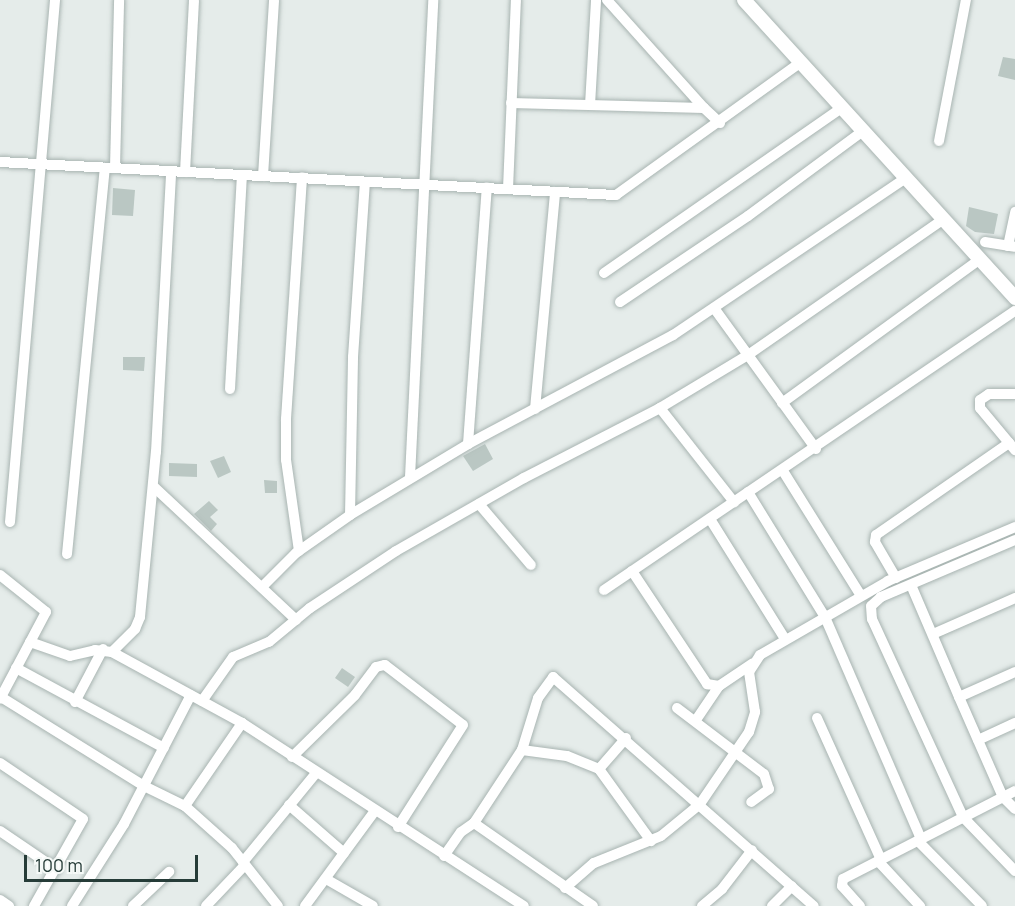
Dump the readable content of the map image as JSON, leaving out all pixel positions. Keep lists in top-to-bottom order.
{
  "scale_bar": "100 m"
}
